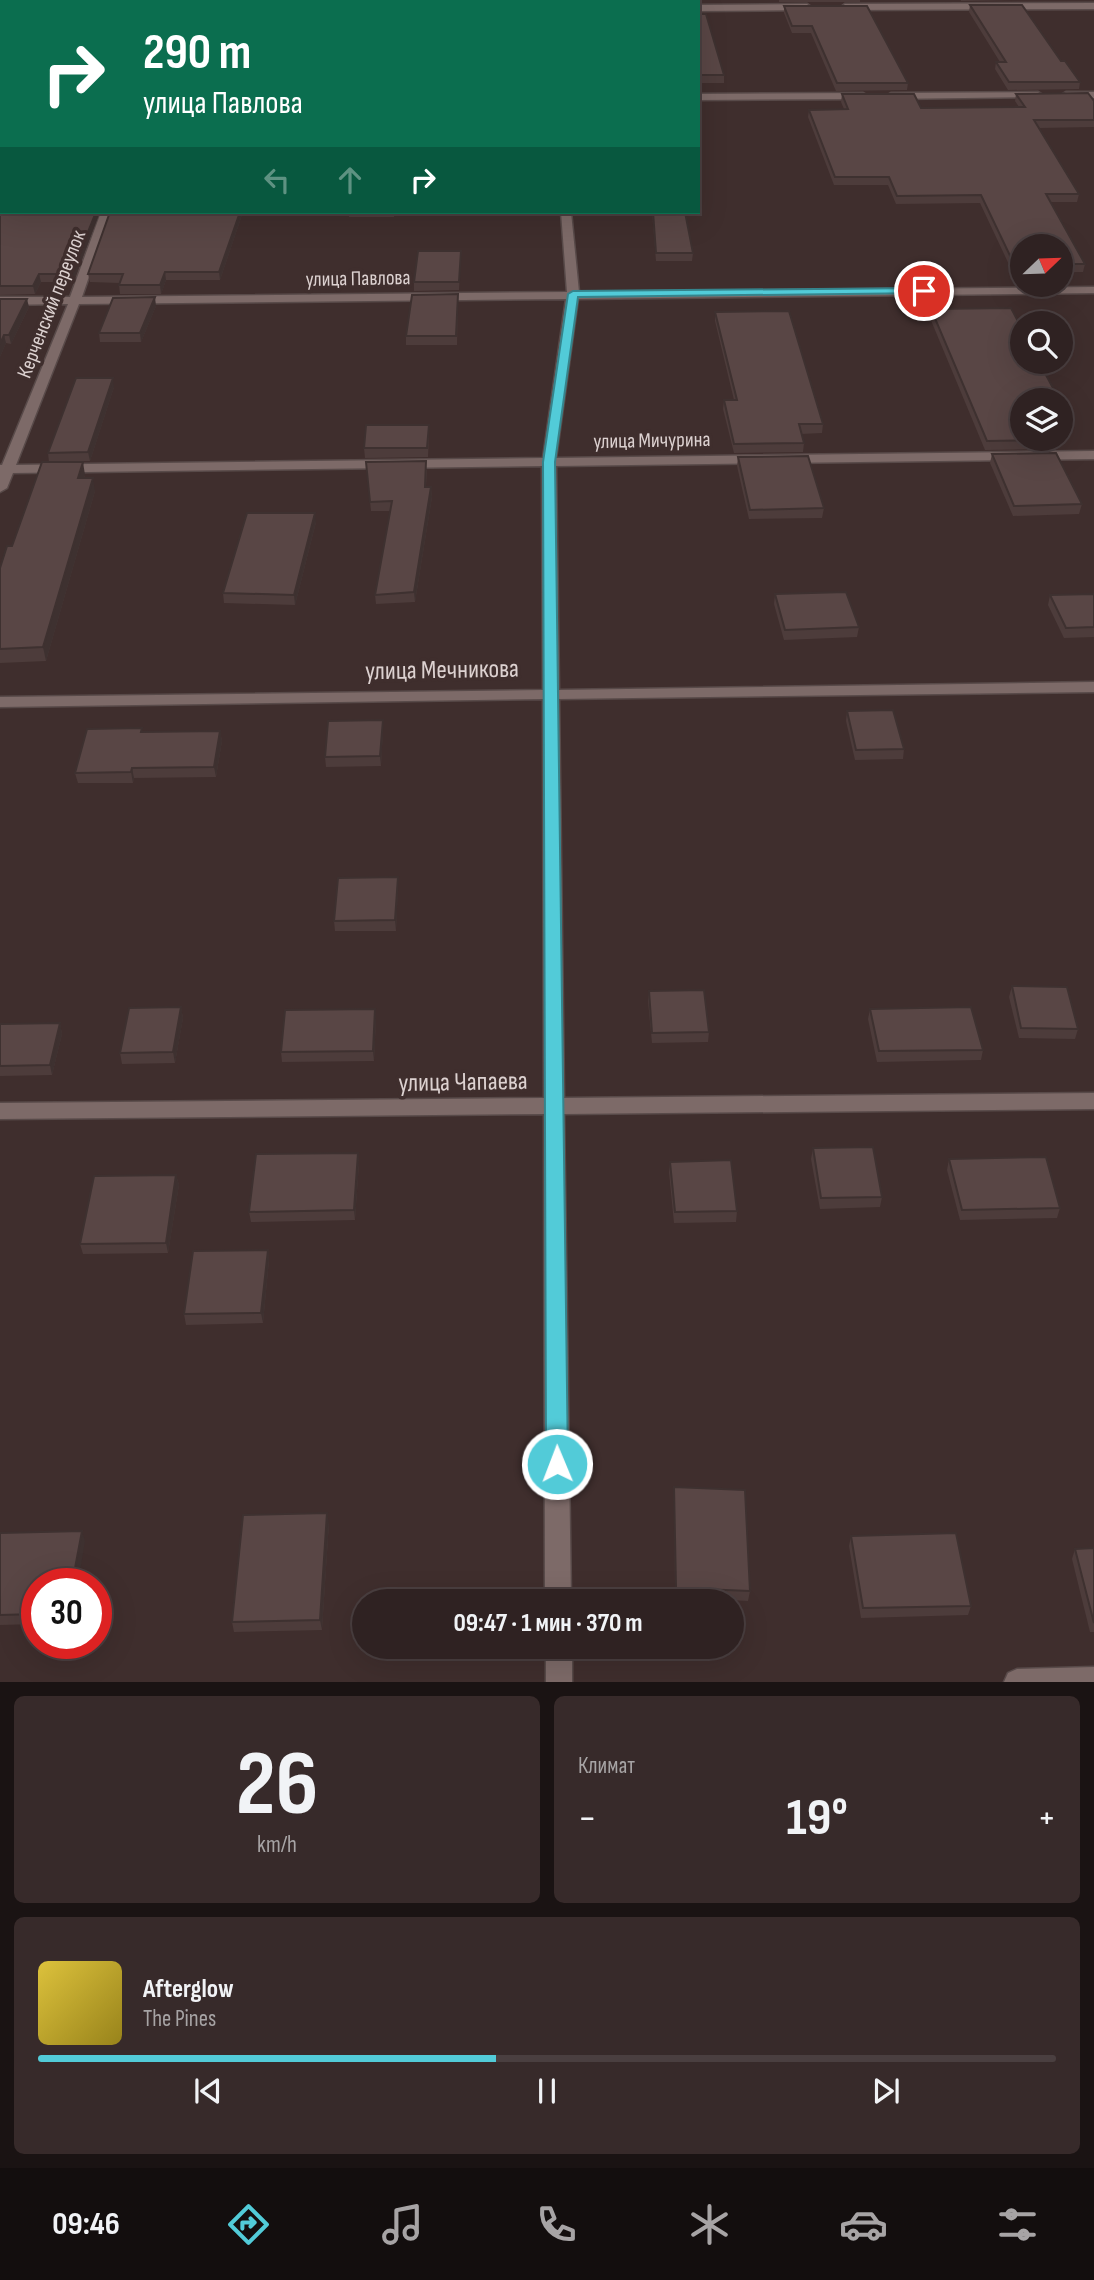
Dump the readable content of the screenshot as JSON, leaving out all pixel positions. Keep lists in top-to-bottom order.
{
  "streets": {
    "street": [
      "улица Павлова",
      "Керченский переулок",
      "улица Мичурина",
      "улица Мечникова",
      "улица Чапаева"
    ]
  },
  "crossings": [
    ["улица Павлова", "Керченский переулок"],
    ["Керченский переулок", "улица Мичурина"]
  ],
  "north": "top right",
  "page": {
    "turn": ["290 m", "улица Павлова"],
    "limit": "30",
    "trip": "09:47 · 1 мин · 370 m",
    "tile": [
      ["26", "km/h"],
      "Климат"
    ],
    "heat": ["−", "19°", "+"],
    "song": ["Afterglow", "The Pines"],
    "tabs": "09:46"
  }
}
